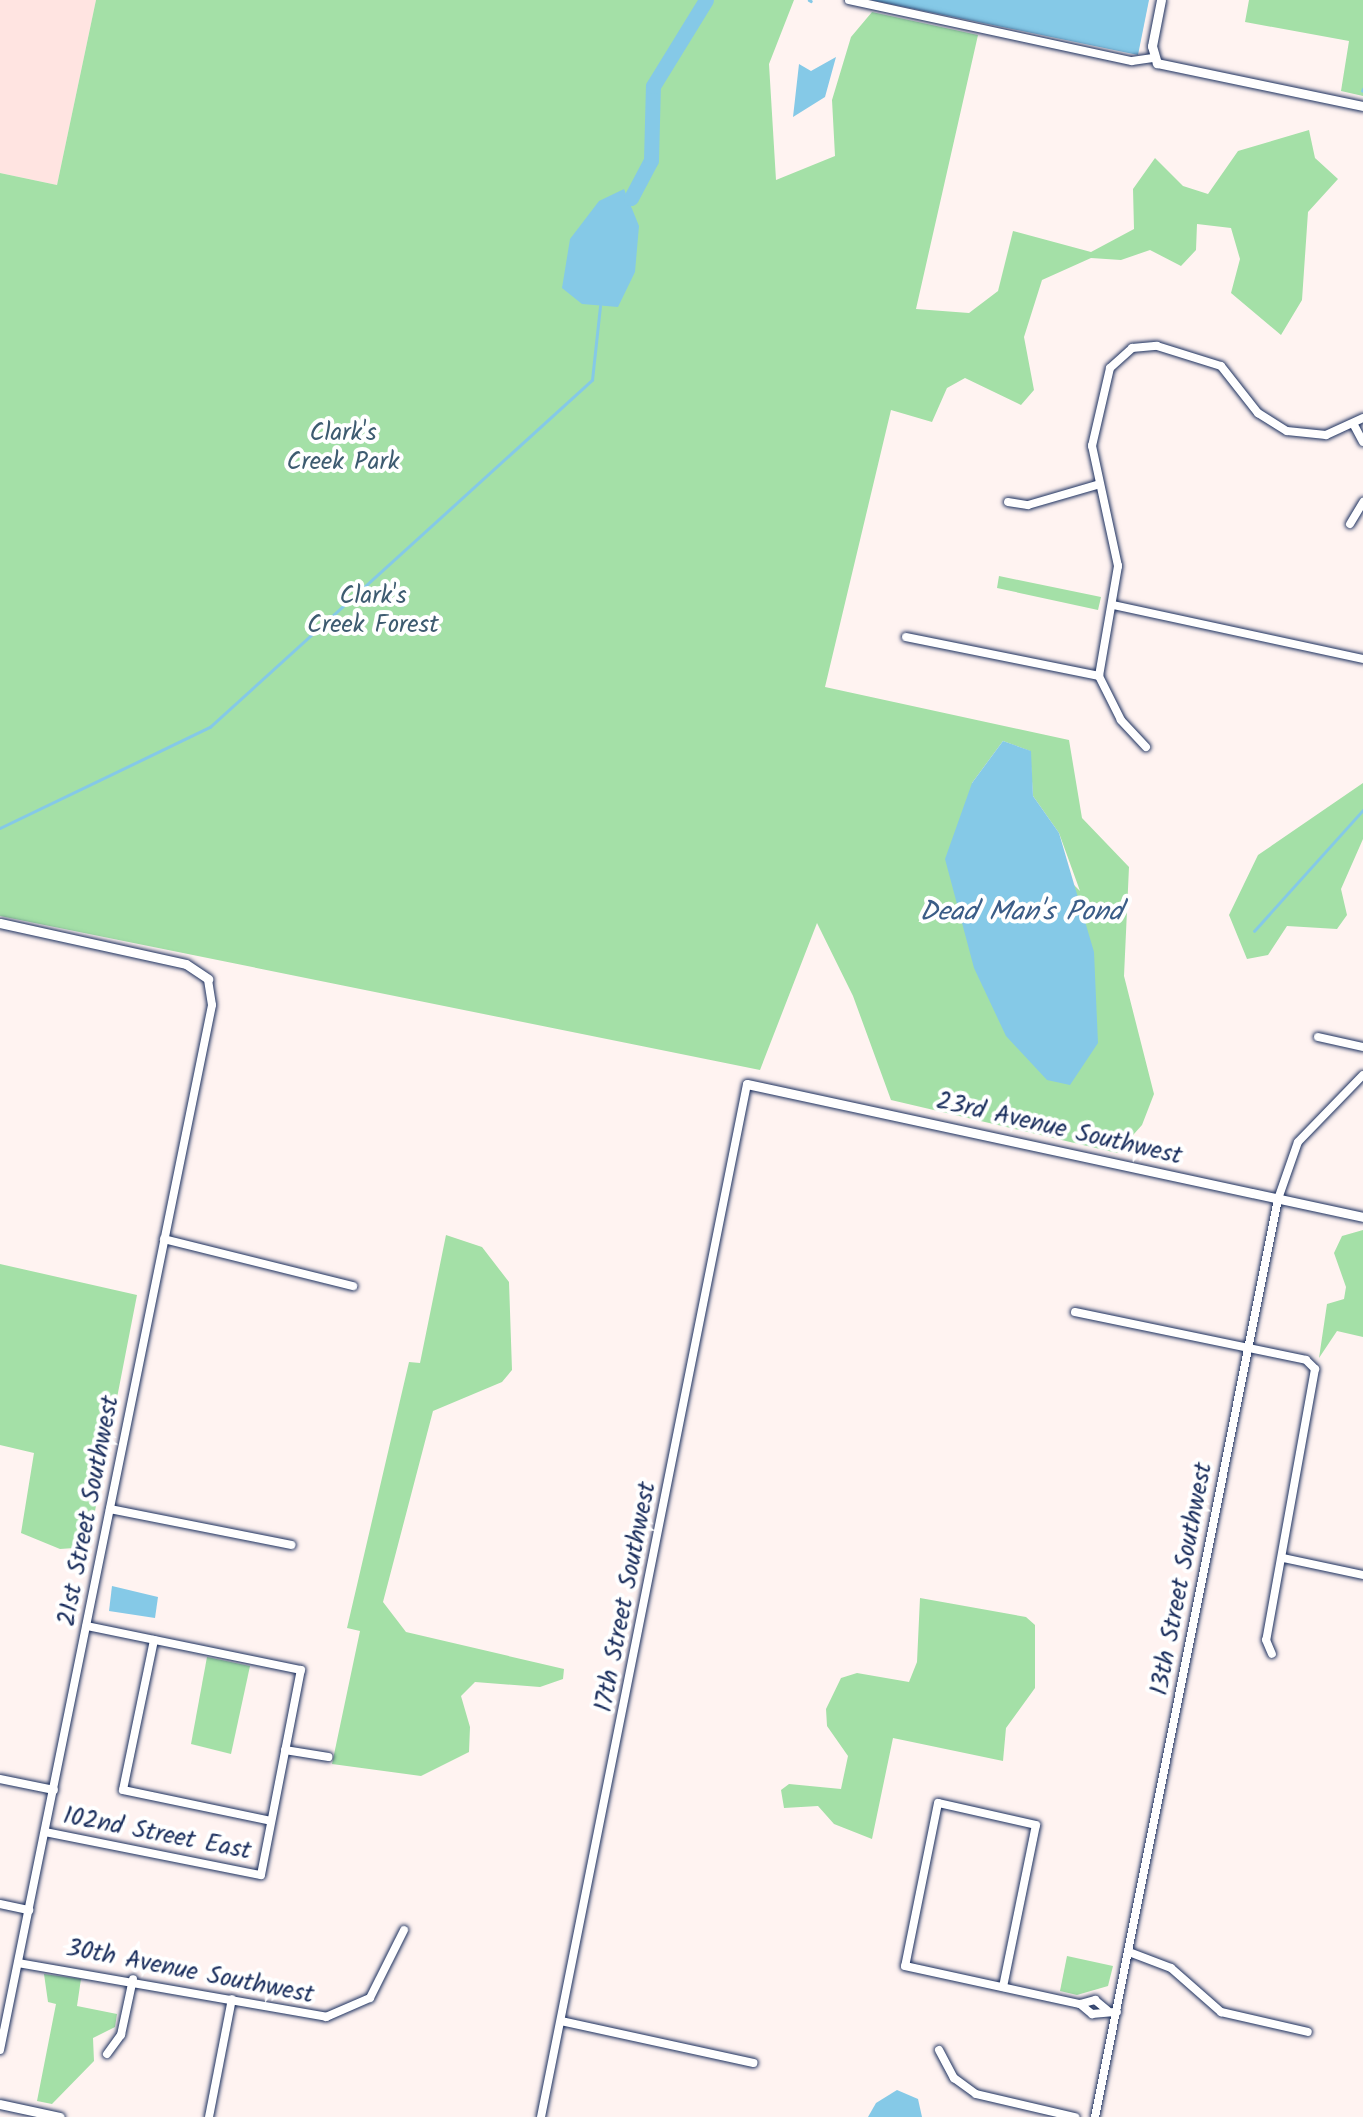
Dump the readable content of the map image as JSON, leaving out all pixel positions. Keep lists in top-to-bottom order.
{
  "streets": {
    "street": [
      "23rd Avenue Southwest",
      "21st Street Southwest",
      "13th Street Southwest",
      "17th Street Southwest",
      "102nd Street East",
      "30th Avenue Southwest"
    ]
  },
  "crossings": [
    ["23rd Avenue Southwest", "13th Street Southwest"],
    ["23rd Avenue Southwest", "17th Street Southwest"],
    ["21st Street Southwest", "102nd Street East"],
    ["21st Street Southwest", "30th Avenue Southwest"]
  ],
  "water": ["Dead Man's Pond"],
  "parks": ["Clark's Creek Park", "Clark's Creek Forest"]
}
